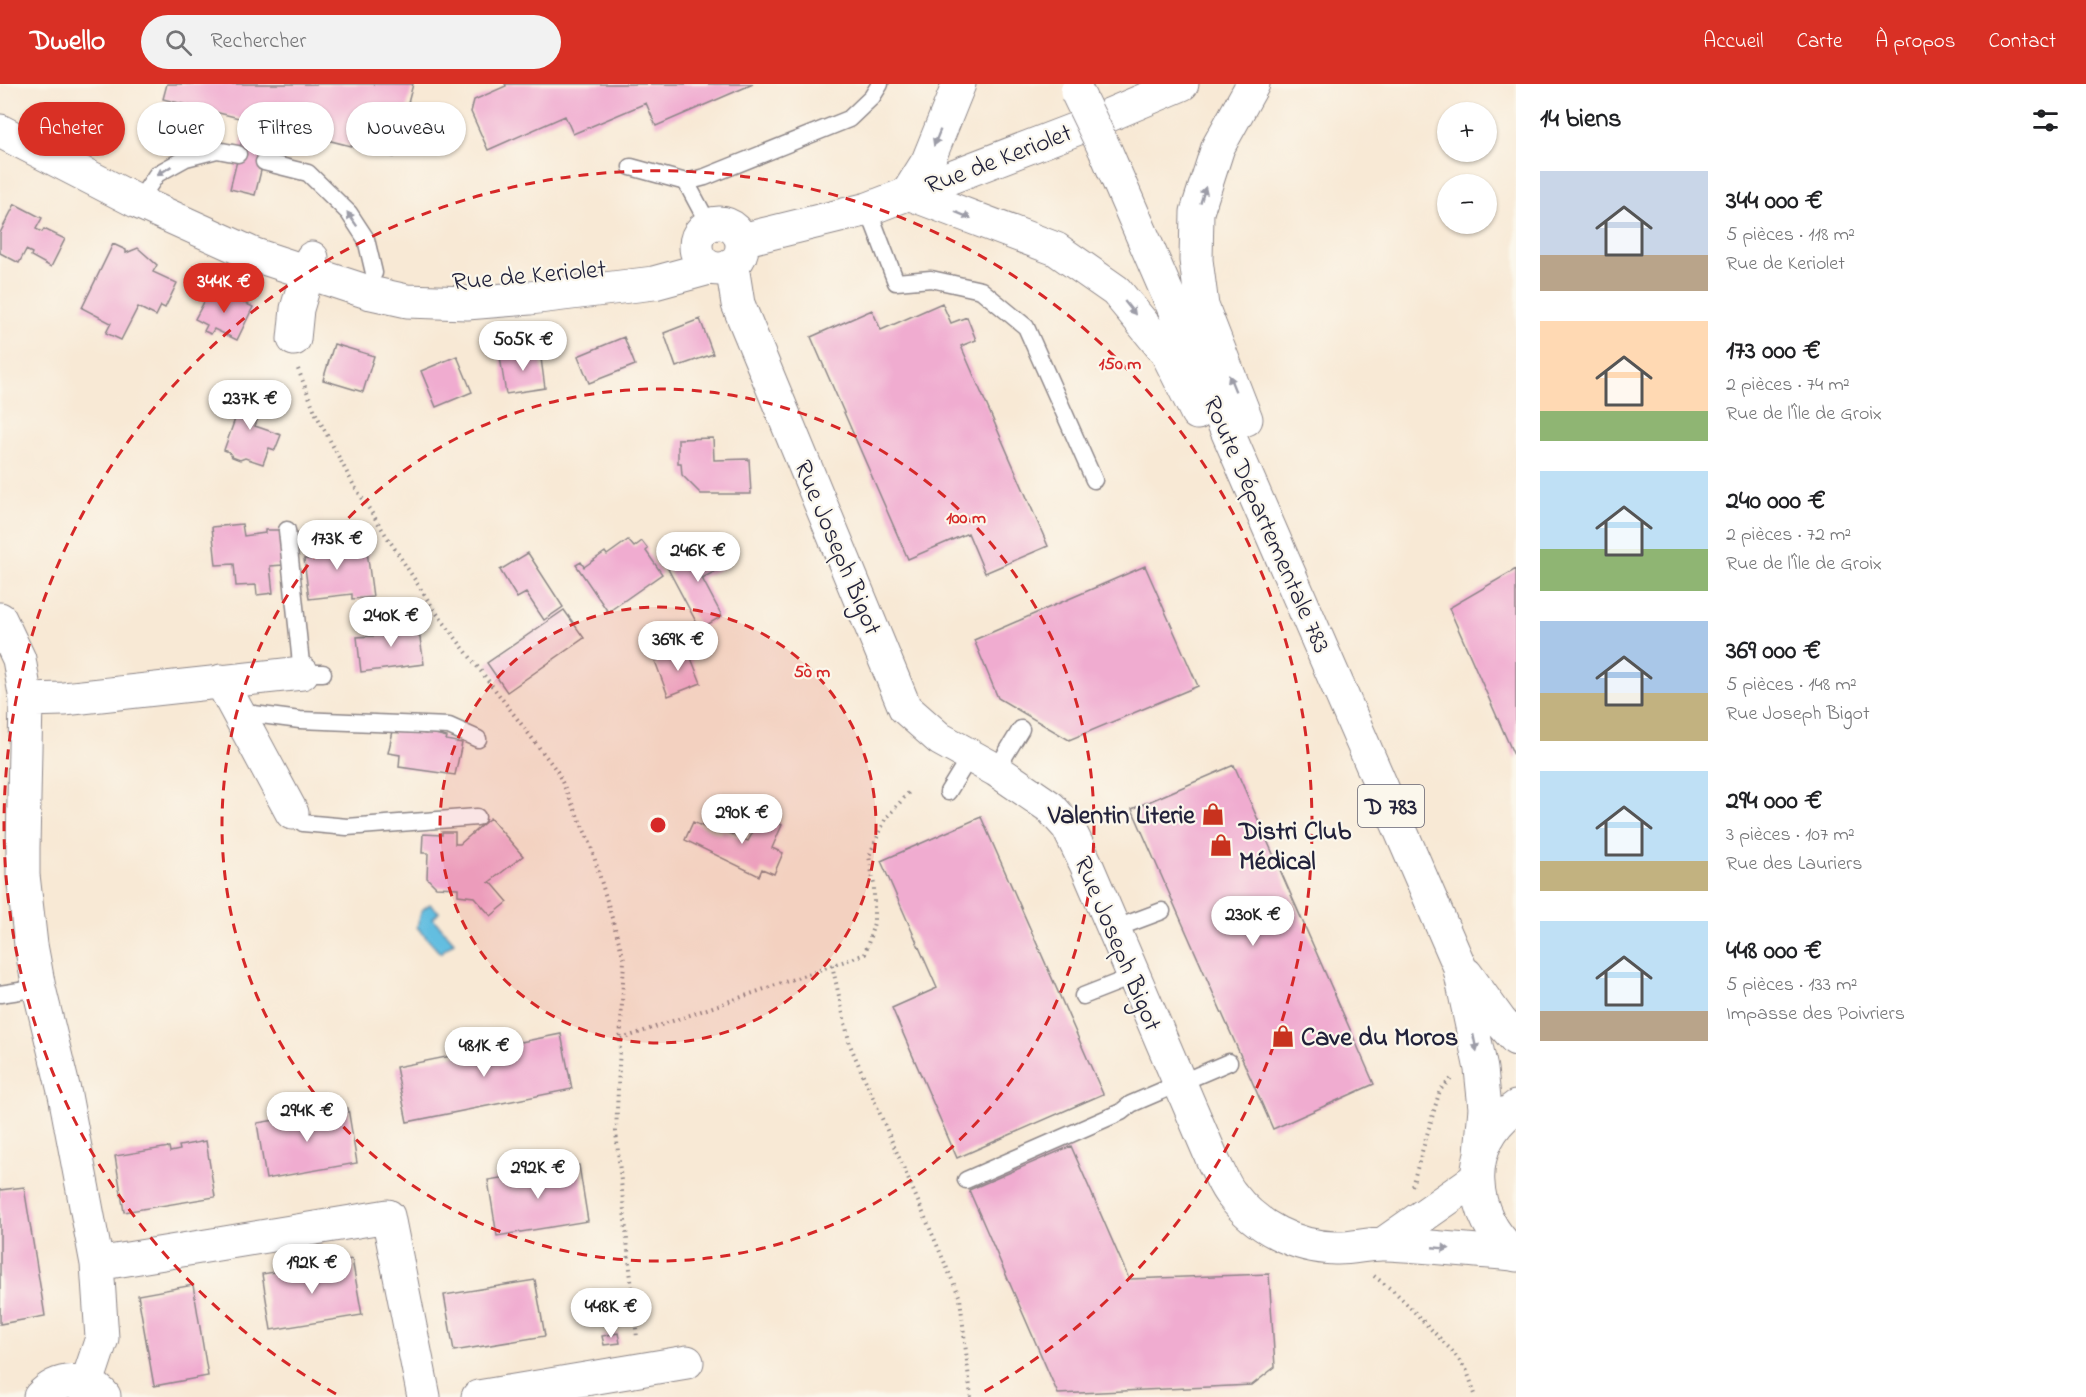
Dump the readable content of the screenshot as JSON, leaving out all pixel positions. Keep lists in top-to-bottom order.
{
  "streets": {
    "street": [
      "Rue de Keriolet",
      "Route Départementale 783",
      "Rue Joseph Bigot",
      "D 783"
    ]
  },
  "crossings": [
    ["Rue de Keriolet", "Rue Joseph Bigot"],
    ["Route Départementale 783", "Rue Joseph Bigot"]
  ],
  "places": {
    "shop": ["Valentin Literie", "Distri Club Médical", "Cave du Moros"]
  },
  "page": {
    "header": "Dwello",
    "search": "Rechercher",
    "nav": [
      "Accueil",
      "Carte",
      "À propos",
      "Contact"
    ],
    "heading": "14 biens",
    "map_buttons": ["+", "−"],
    "chip": [
      "Acheter",
      "Louer",
      "Filtres",
      "Nouveau"
    ],
    "list": [
      {
        "name": "344 000 €",
        "note": "5 pièces · 118 m² · Rue de Keriolet"
      },
      {
        "name": "173 000 €",
        "note": "2 pièces · 74 m² · Rue de l'Île de Groix"
      },
      {
        "name": "240 000 €",
        "note": "2 pièces · 72 m² · Rue de l'Île de Groix"
      },
      {
        "name": "369 000 €",
        "note": "5 pièces · 148 m² · Rue Joseph Bigot"
      },
      {
        "name": "294 000 €",
        "note": "3 pièces · 107 m² · Rue des Lauriers"
      },
      {
        "name": "448 000 €",
        "note": "5 pièces · 133 m² · Impasse des Poivriers"
      }
    ],
    "price": [
      "344K €",
      "505K €",
      "237K €",
      "173K €",
      "246K €",
      "240K €",
      "369K €",
      "290K €",
      "230K €",
      "481K €",
      "294K €",
      "292K €",
      "192K €",
      "448K €"
    ]
  },
  "rings": ["150 m", "100 m", "50 m"]
}
